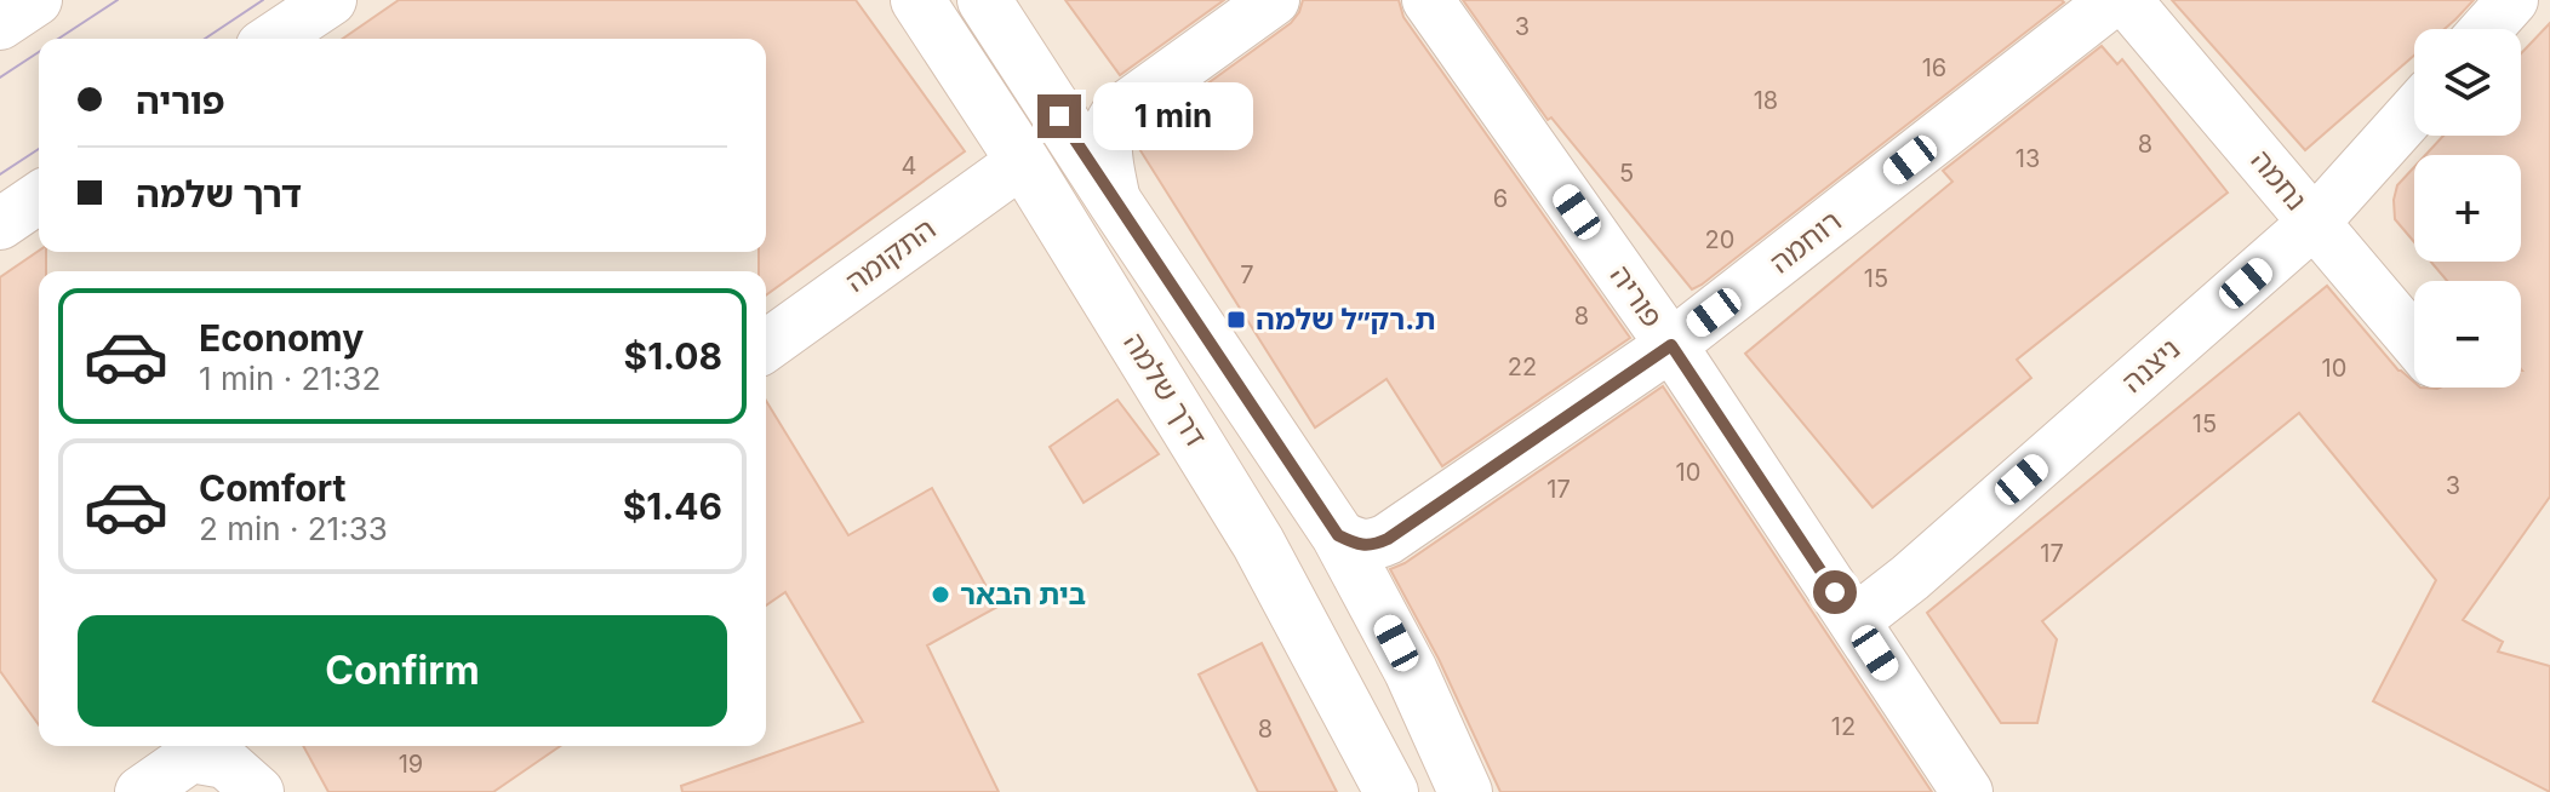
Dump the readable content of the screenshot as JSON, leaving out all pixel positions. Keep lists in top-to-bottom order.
{
  "streets": {
    "main road": ["דרך שלמה"],
    "street": [
      "נחמה",
      "רוחמה",
      "התקומה",
      "פוריה",
      "ניצנה"
    ]
  },
  "crossings": [
    ["נחמה", "ניצנה"],
    ["רוחמה", "פוריה"],
    ["רוחמה", "דרך שלמה"],
    ["התקומה", "דרך שלמה"],
    ["פוריה", "ניצנה"]
  ],
  "places": {
    "transit": ["ת.רק״ל שלמה"],
    "other": ["בית הבאר"]
  },
  "house_numbers": [
    "3",
    "16",
    "18",
    "8",
    "13",
    "4",
    "5",
    "6",
    "20",
    "7",
    "15",
    "8",
    "22",
    "10",
    "15",
    "10",
    "3",
    "17",
    "17",
    "12",
    "8",
    "19"
  ],
  "page": {
    "map_buttons": ["+", "−"],
    "banner": ["פוריה", "דרך שלמה"],
    "bubble": "1 min",
    "list": [
      {
        "name": "Economy",
        "note": "1 min · 21:32",
        "value": "$1.08"
      },
      {
        "name": "Comfort",
        "note": "2 min · 21:33",
        "value": "$1.46"
      }
    ],
    "buttons": "Confirm"
  }
}
